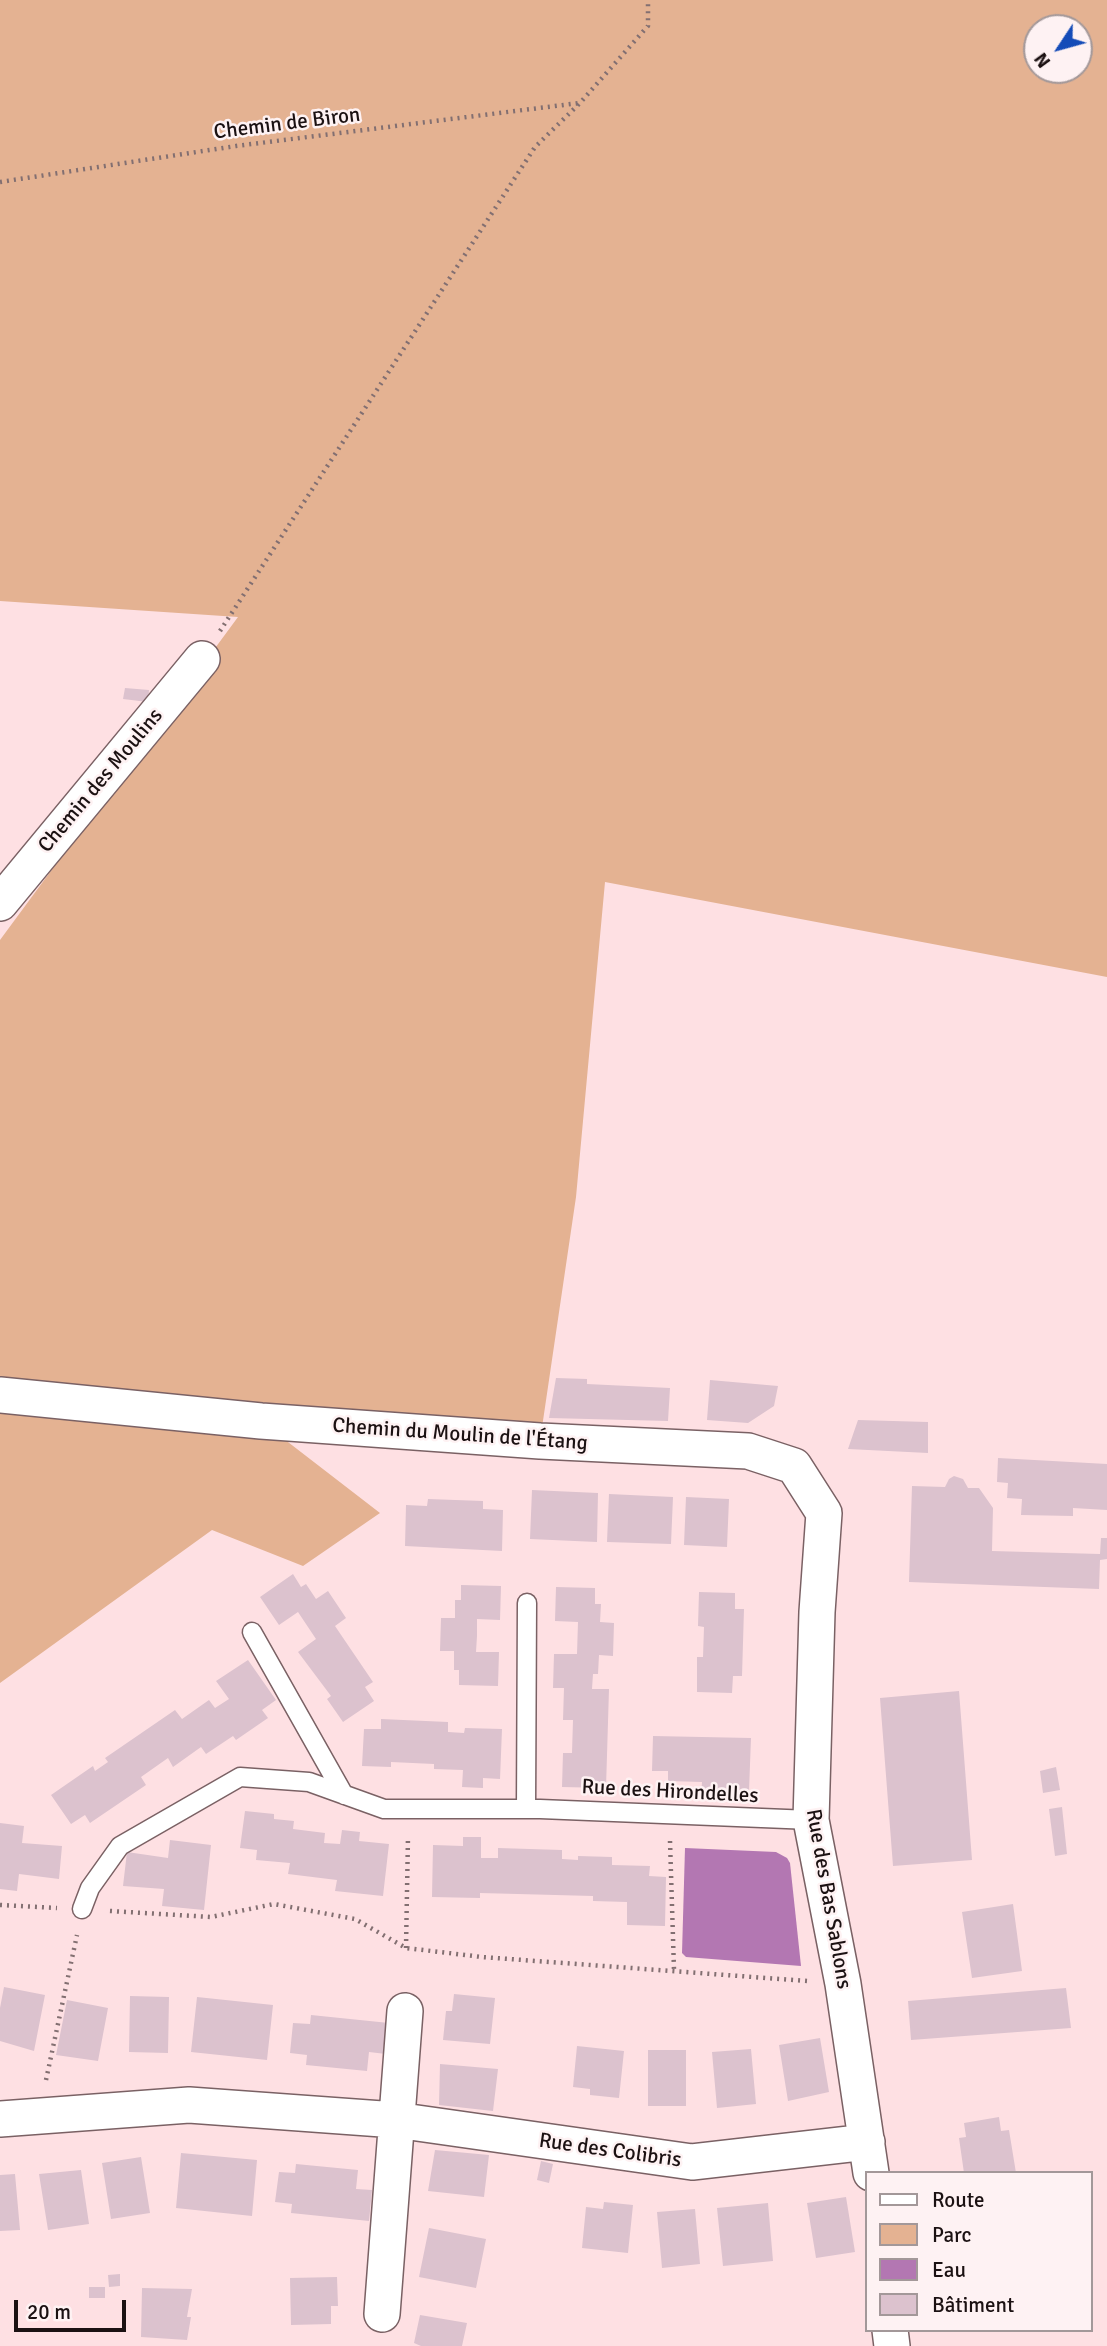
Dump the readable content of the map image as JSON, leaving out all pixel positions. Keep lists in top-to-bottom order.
{
  "streets": {
    "street": [
      "Chemin des Moulins",
      "Chemin du Moulin de l'Étang",
      "Rue des Bas Sablons",
      "Rue des Colibris"
    ],
    "lane": ["Rue des Hirondelles"],
    "path": ["Chemin de Biron"]
  },
  "crossings": [
    ["Chemin du Moulin de l'Étang", "Rue des Bas Sablons"],
    ["Rue des Hirondelles", "Rue des Bas Sablons"],
    ["Rue des Bas Sablons", "Rue des Colibris"]
  ],
  "legend": [
    "Route",
    "Parc",
    "Eau",
    "Bâtiment"
  ],
  "scale_bar": "20 m",
  "north": "bottom left"
}
